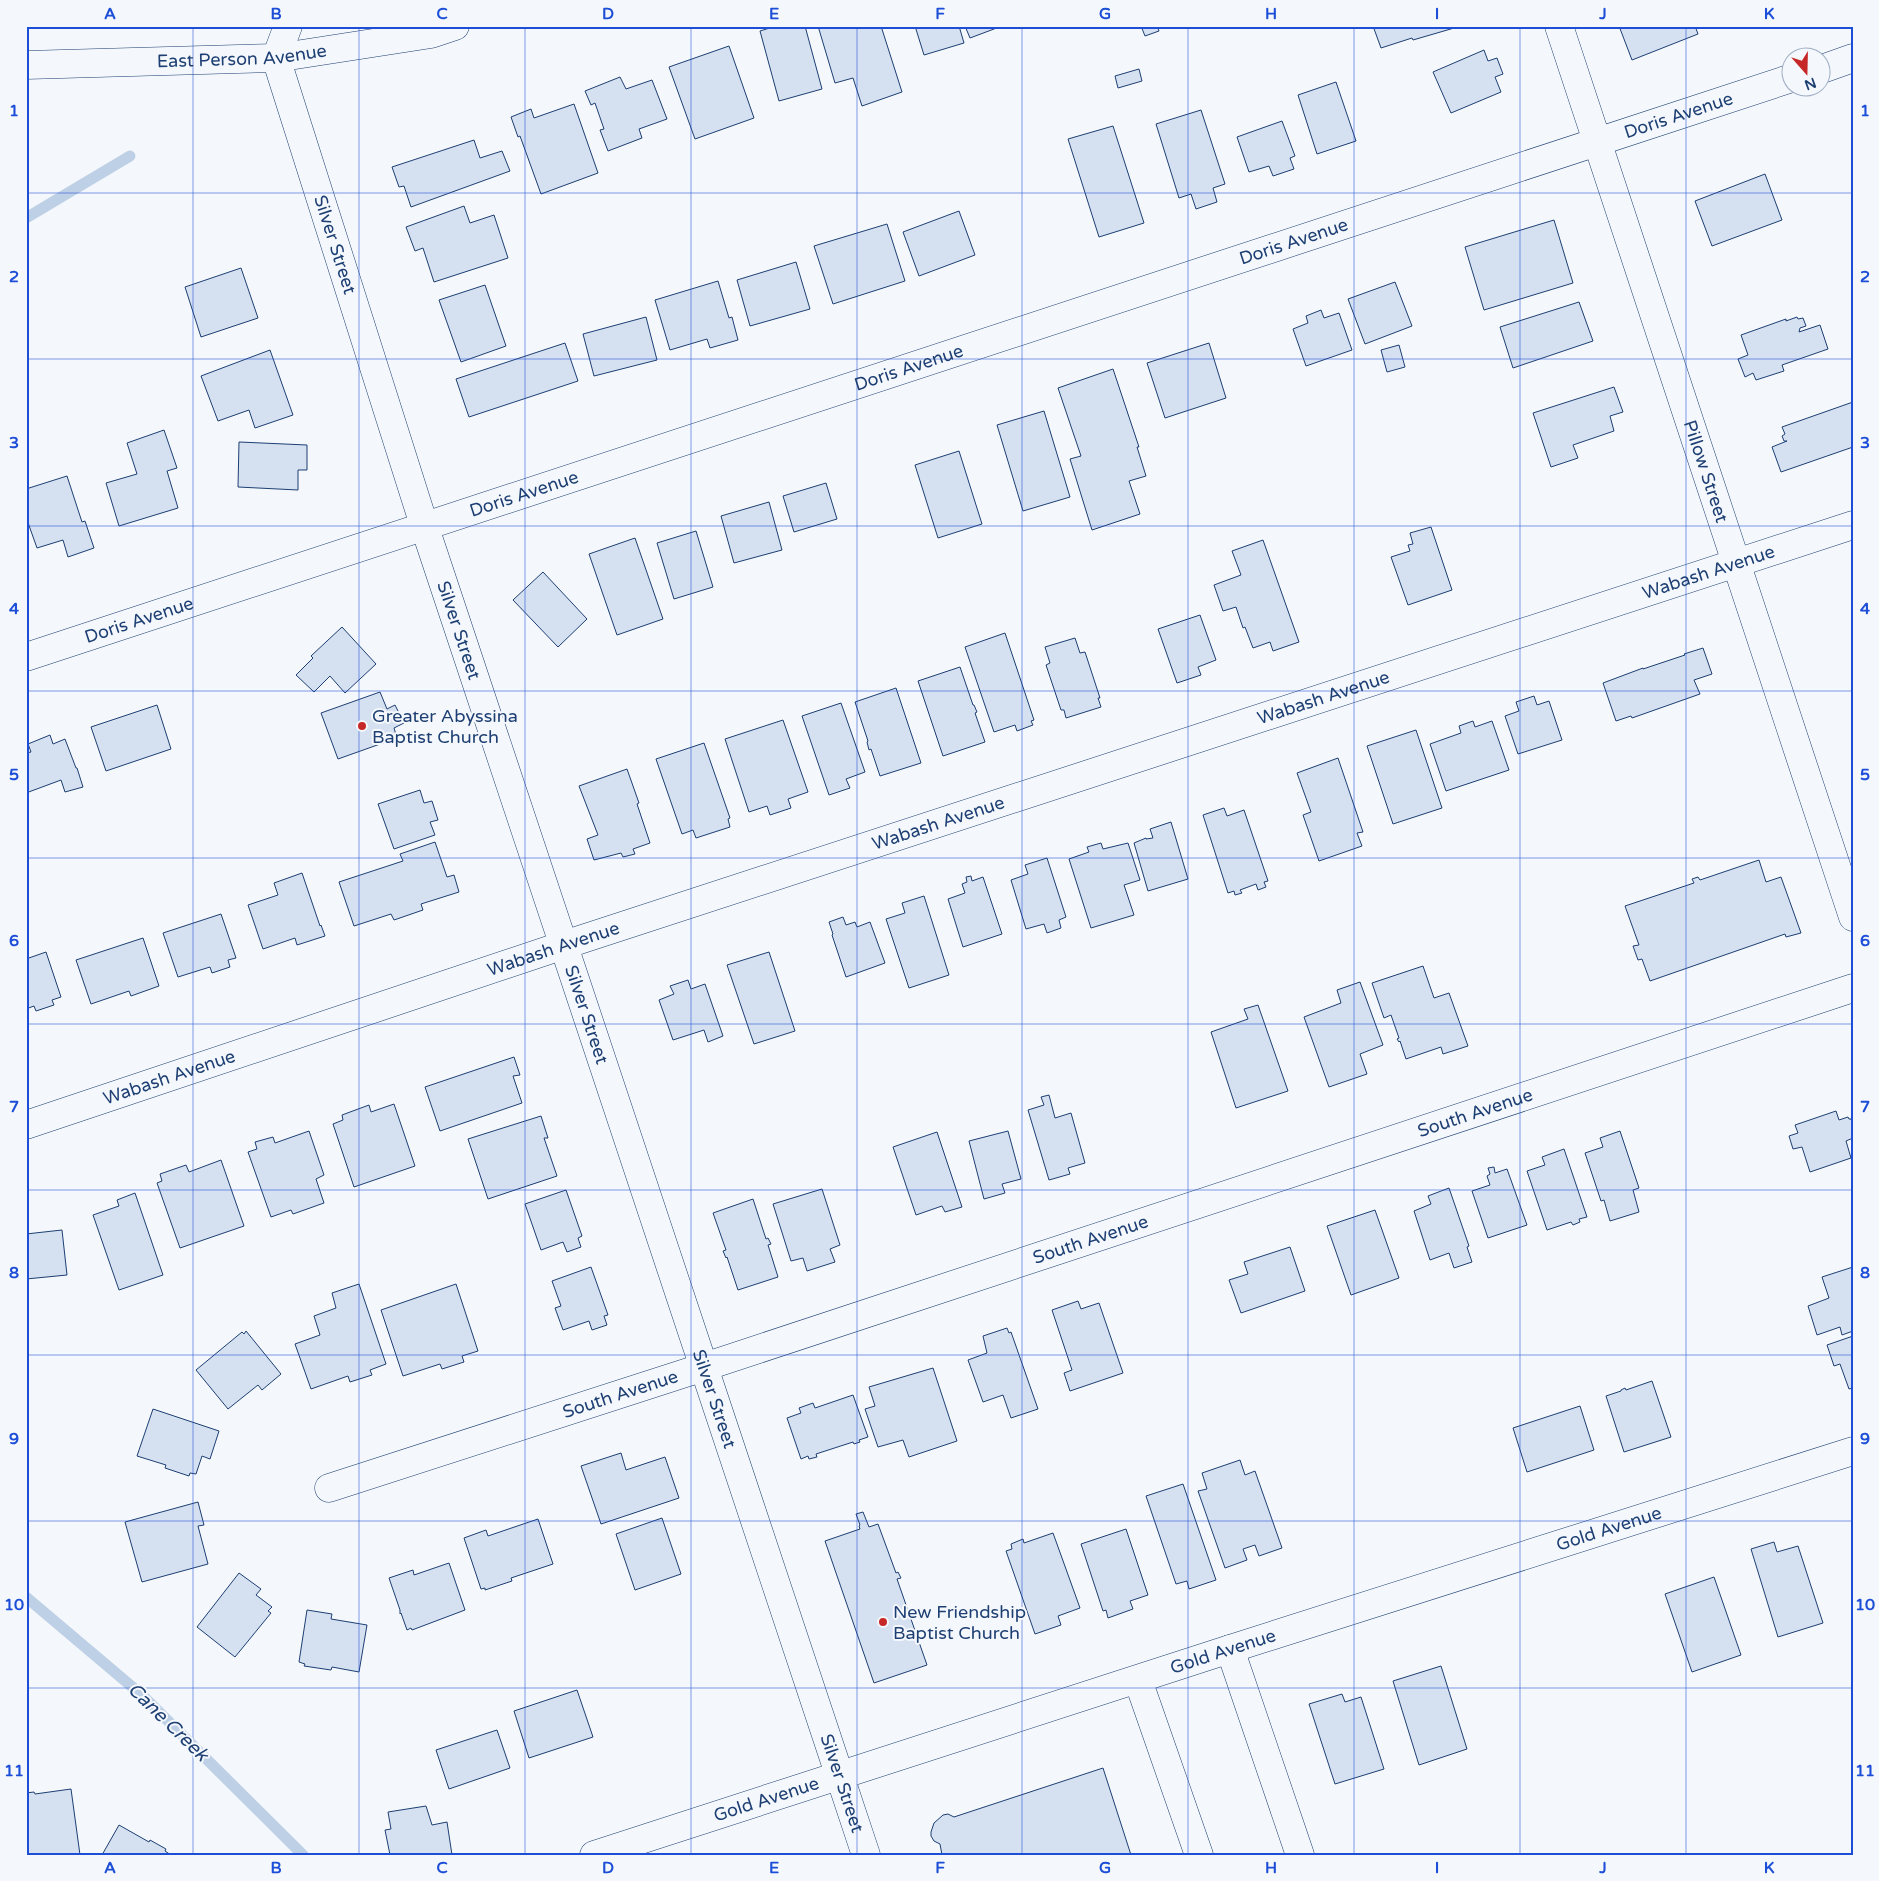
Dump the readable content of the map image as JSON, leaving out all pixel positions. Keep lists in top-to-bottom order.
{
  "streets": {
    "street": [
      "East Person Avenue",
      "Doris Avenue",
      "Silver Street",
      "Pillow Street",
      "Wabash Avenue",
      "South Avenue",
      "Gold Avenue"
    ]
  },
  "crossings": [
    ["East Person Avenue", "Silver Street"],
    ["Doris Avenue", "Silver Street"],
    ["Doris Avenue", "Pillow Street"],
    ["Silver Street", "Wabash Avenue"],
    ["Silver Street", "South Avenue"],
    ["Silver Street", "Gold Avenue"],
    ["Pillow Street", "Wabash Avenue"]
  ],
  "water": ["Cane Creek"],
  "places": ["Greater Abyssina Baptist Church", "New Friendship Baptist Church"],
  "north": "bottom",
  "grid": {
    "columns": [
      "A",
      "B",
      "C",
      "D",
      "E",
      "F",
      "G",
      "H",
      "I",
      "J",
      "K"
    ],
    "rows": [
      "1",
      "2",
      "3",
      "4",
      "5",
      "6",
      "7",
      "8",
      "9",
      "10",
      "11"
    ]
  }
}
